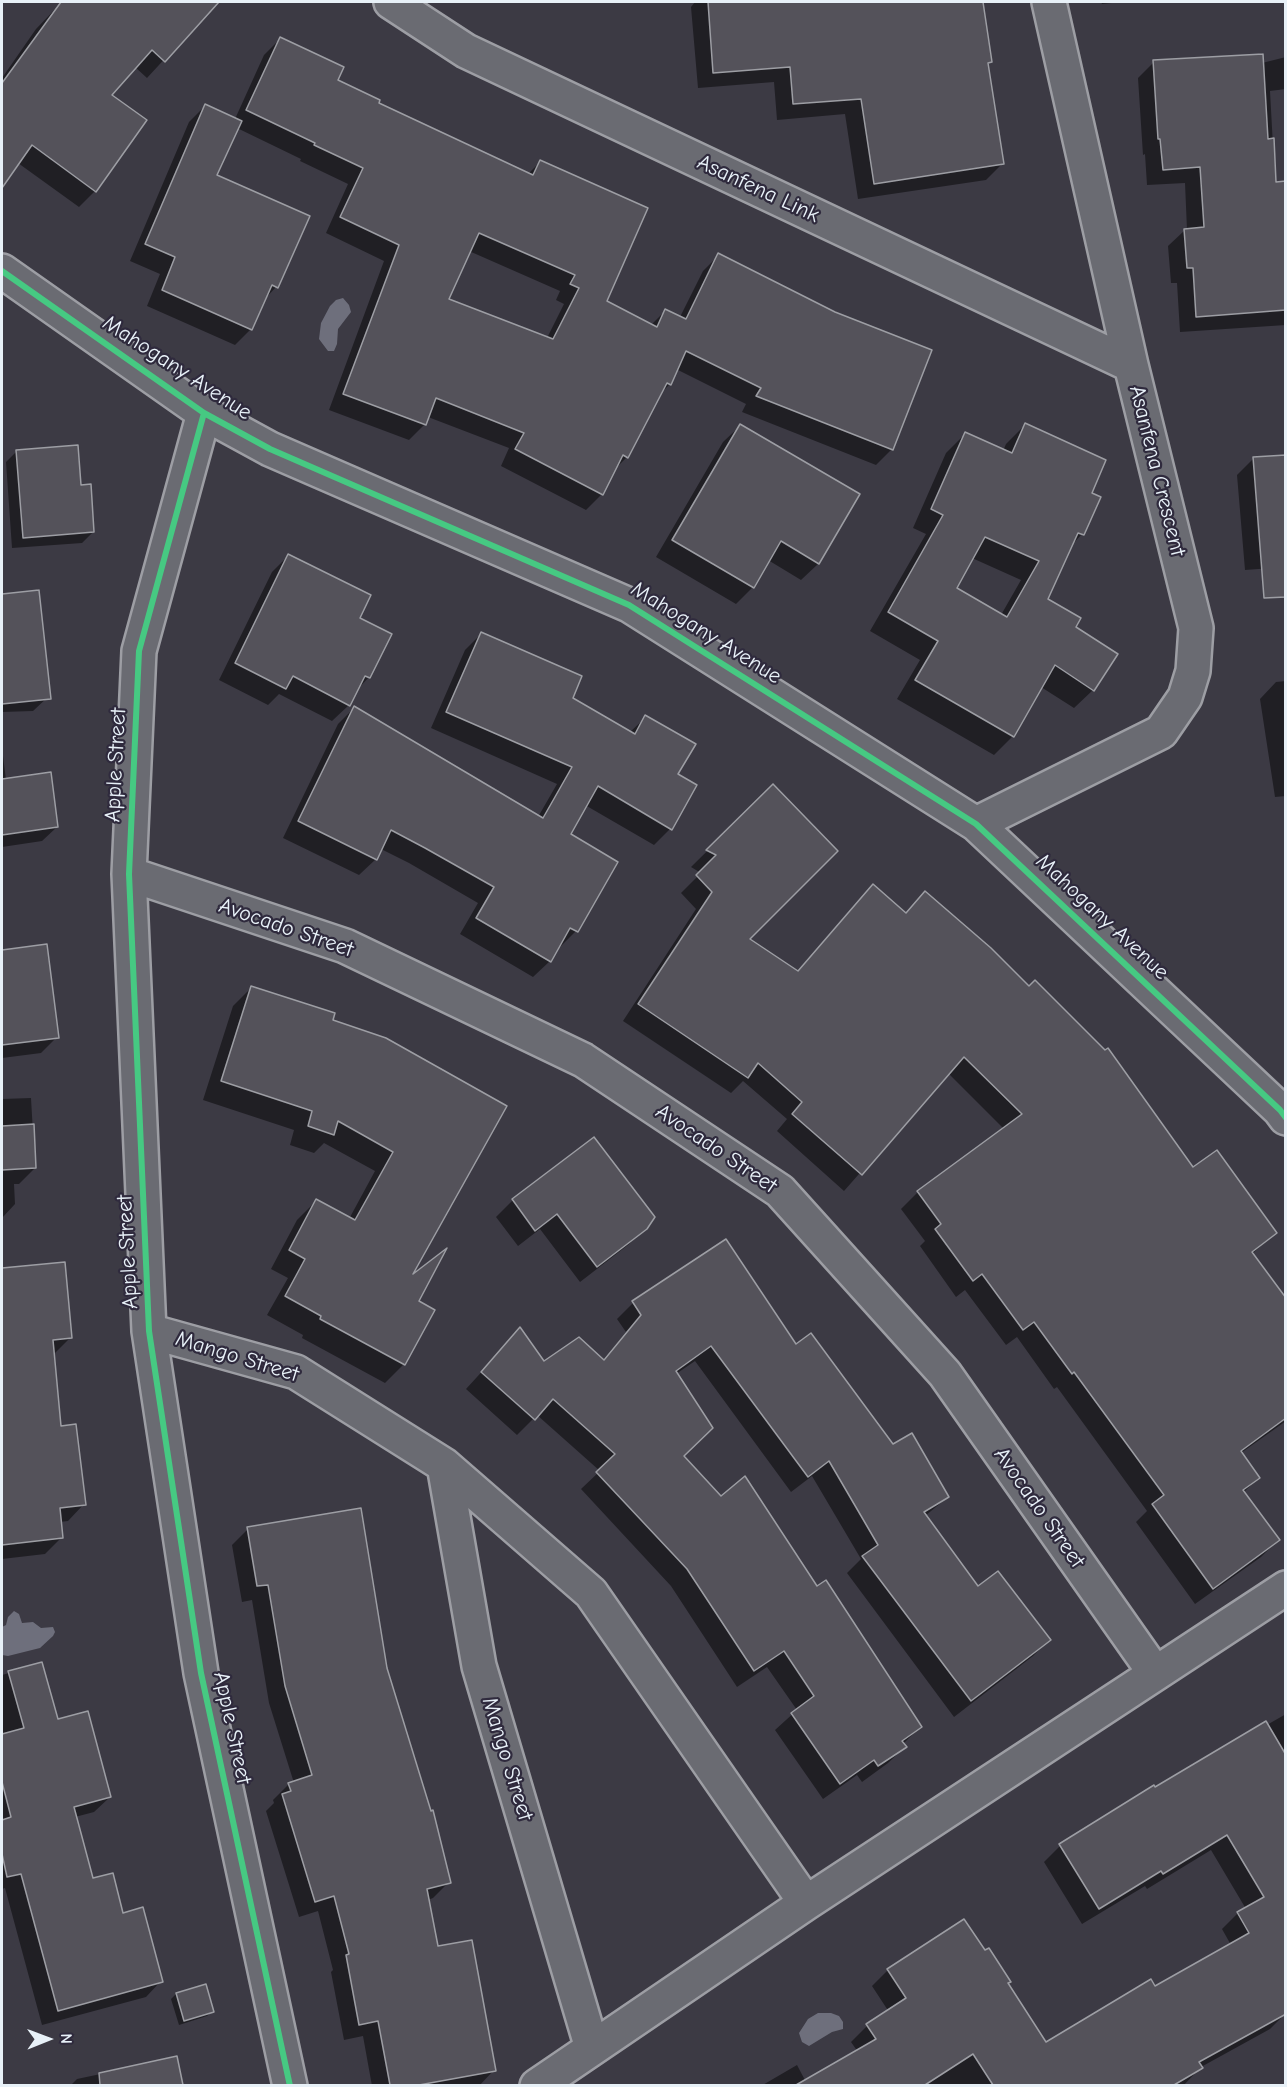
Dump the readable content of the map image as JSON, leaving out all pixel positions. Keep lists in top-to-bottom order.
{
  "streets": {
    "street": [
      "Asanfena Link",
      "Mahogany Avenue",
      "Asanfena Crescent",
      "Apple Street",
      "Avocado Street",
      "Mango Street"
    ]
  },
  "crossings": [
    ["Asanfena Link", "Asanfena Crescent"],
    ["Mahogany Avenue", "Asanfena Crescent"],
    ["Mahogany Avenue", "Apple Street"],
    ["Apple Street", "Avocado Street"],
    ["Apple Street", "Mango Street"]
  ],
  "north": "right"
}
